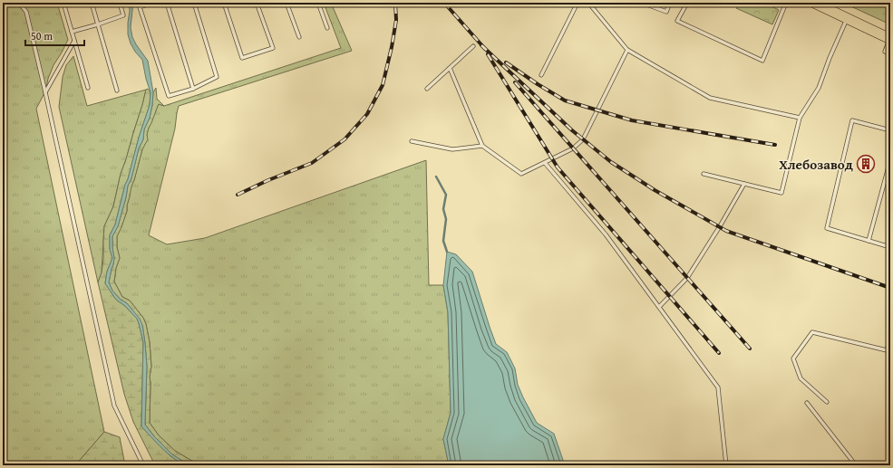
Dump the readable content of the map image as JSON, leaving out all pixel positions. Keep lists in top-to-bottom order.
{
  "places": {
    "building": ["Хлебозавод"]
  },
  "scale_bar": "50 m"
}
